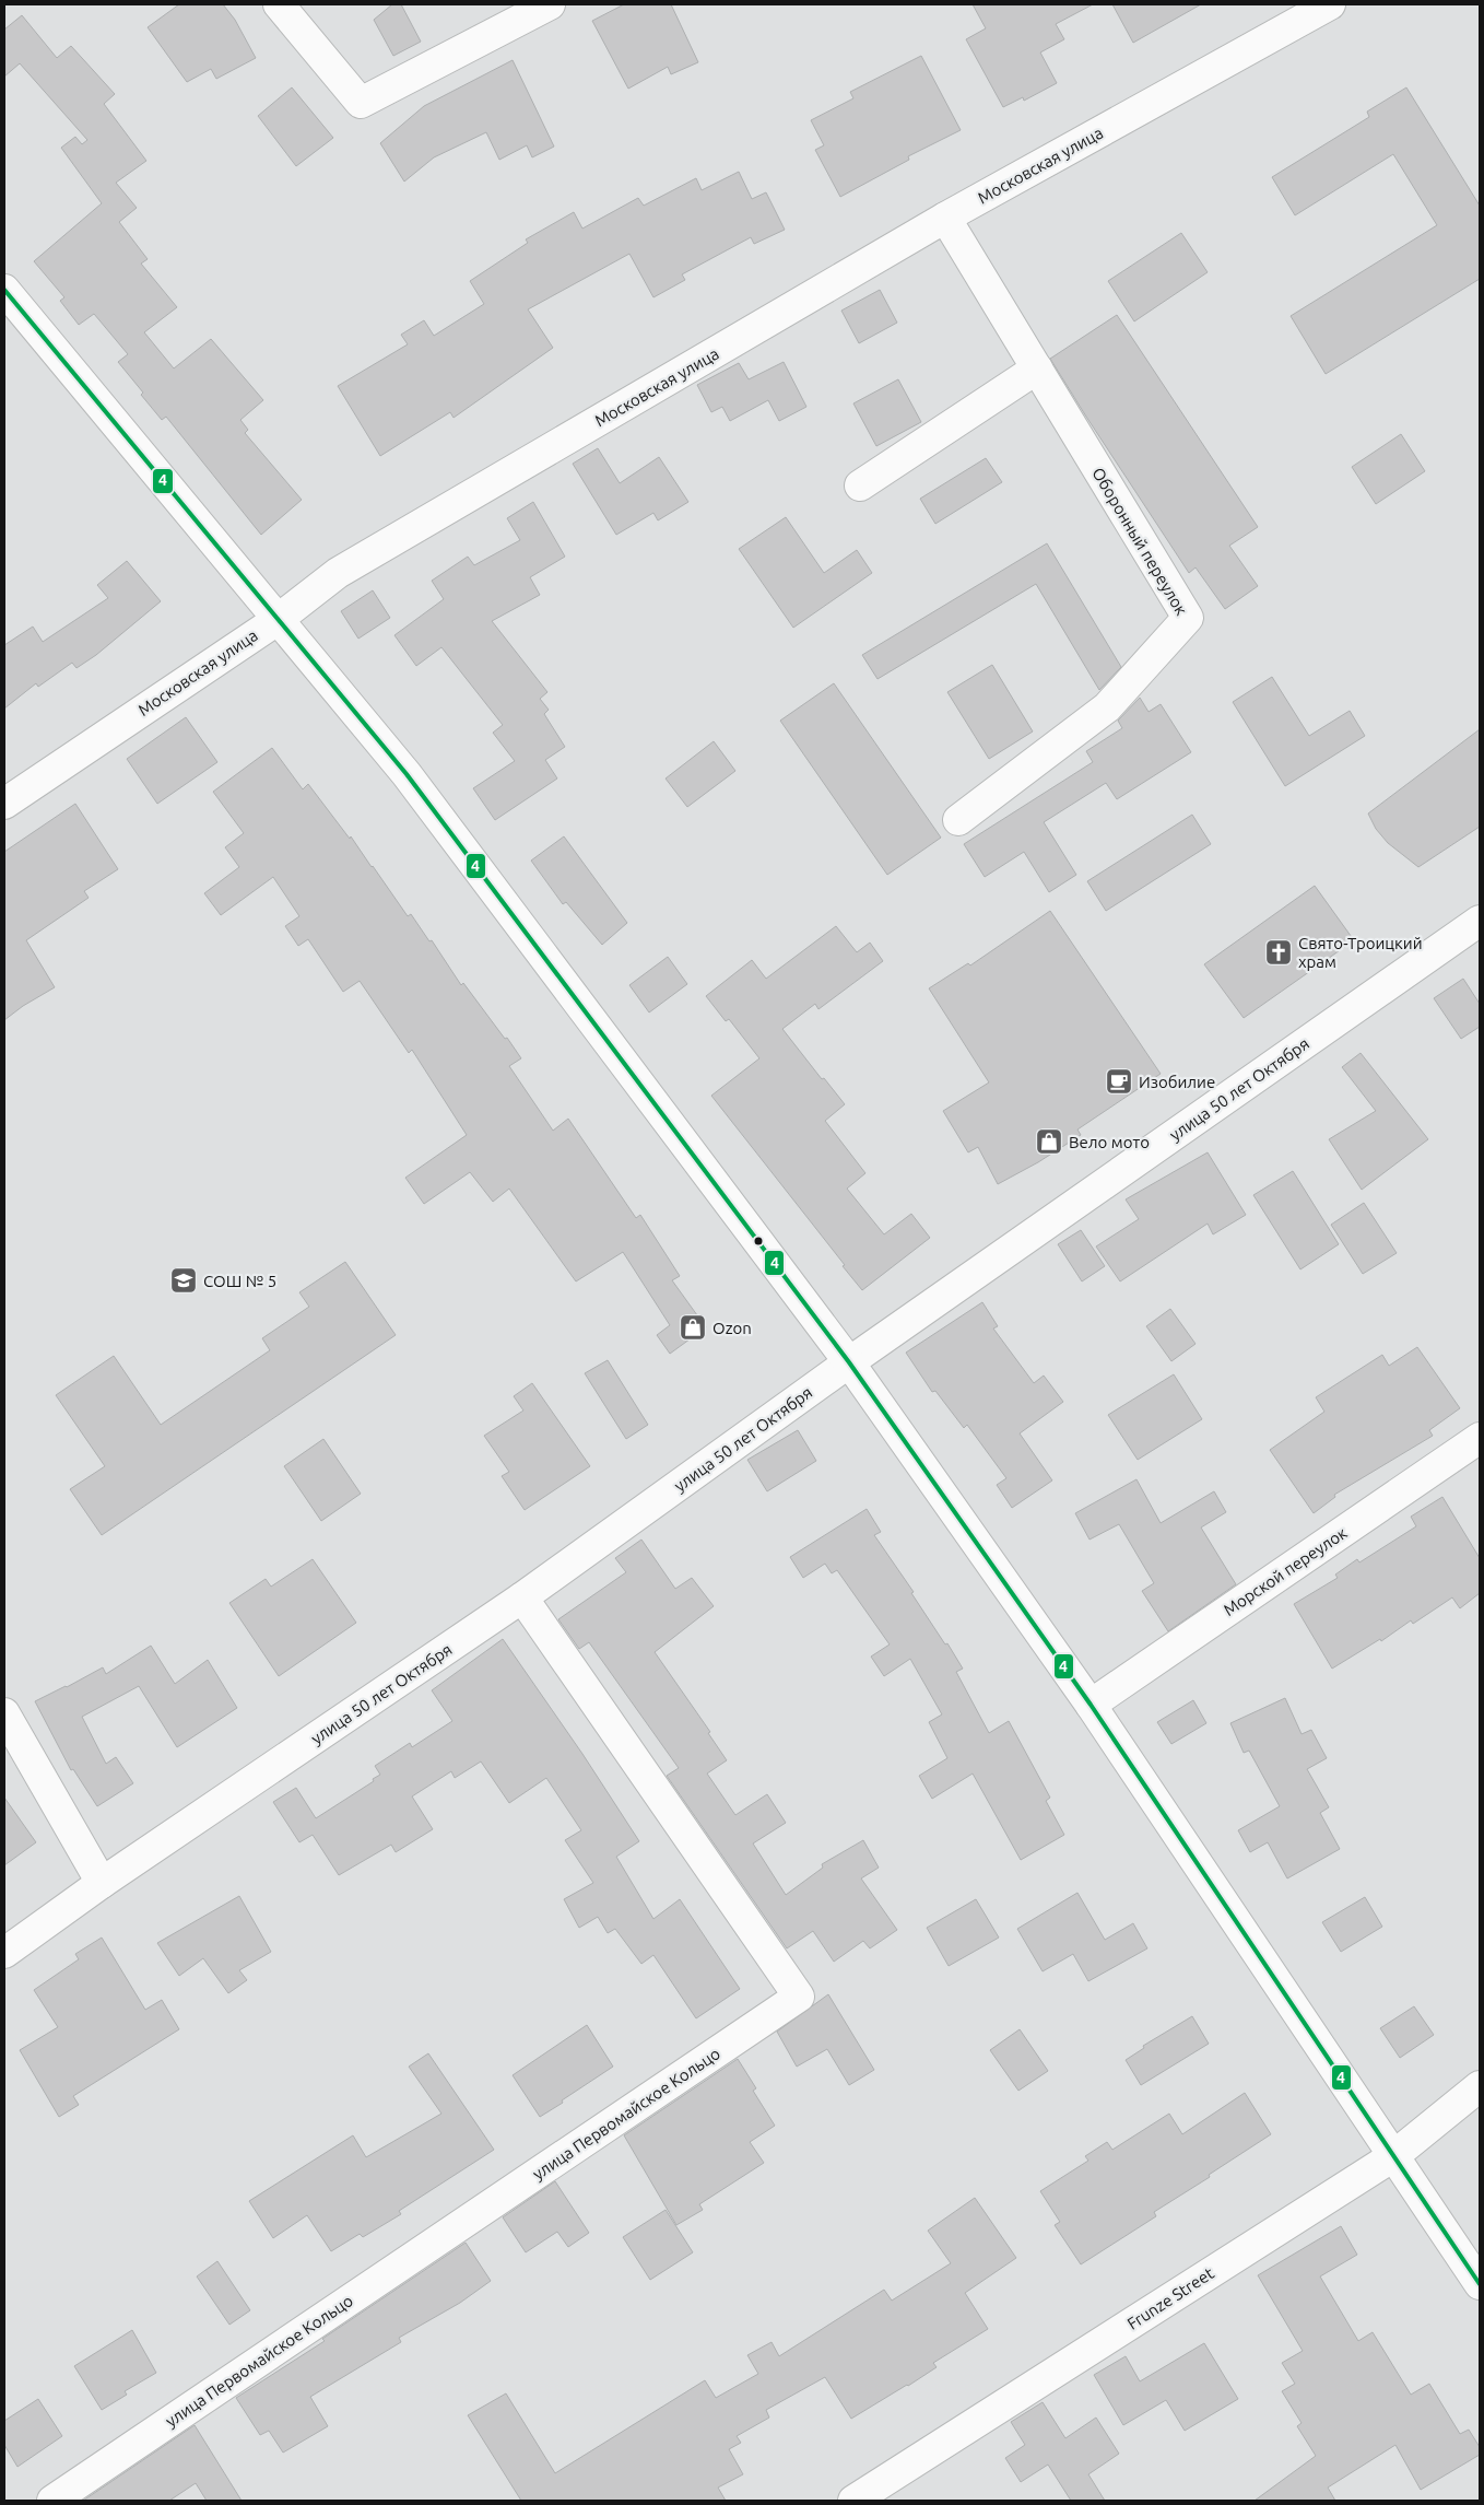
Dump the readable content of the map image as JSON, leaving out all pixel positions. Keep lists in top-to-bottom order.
{
  "streets": {
    "street": [
      "Московская улица",
      "Оборонный переулок",
      "улица 50 лет Октября",
      "Морской переулок",
      "улица Первомайское Кольцо",
      "Frunze Street"
    ]
  },
  "crossings": [
    ["Московская улица", "Оборонный переулок"],
    ["улица 50 лет Октября", "улица Первомайское Кольцо"]
  ],
  "places": {
    "church": ["Свято-Троицкий храм"],
    "cafe": ["Изобилие"],
    "shop": ["Вело мото", "Ozon"],
    "school or university": ["СОШ № 5"]
  },
  "lines": ["transit line 4"]
}
